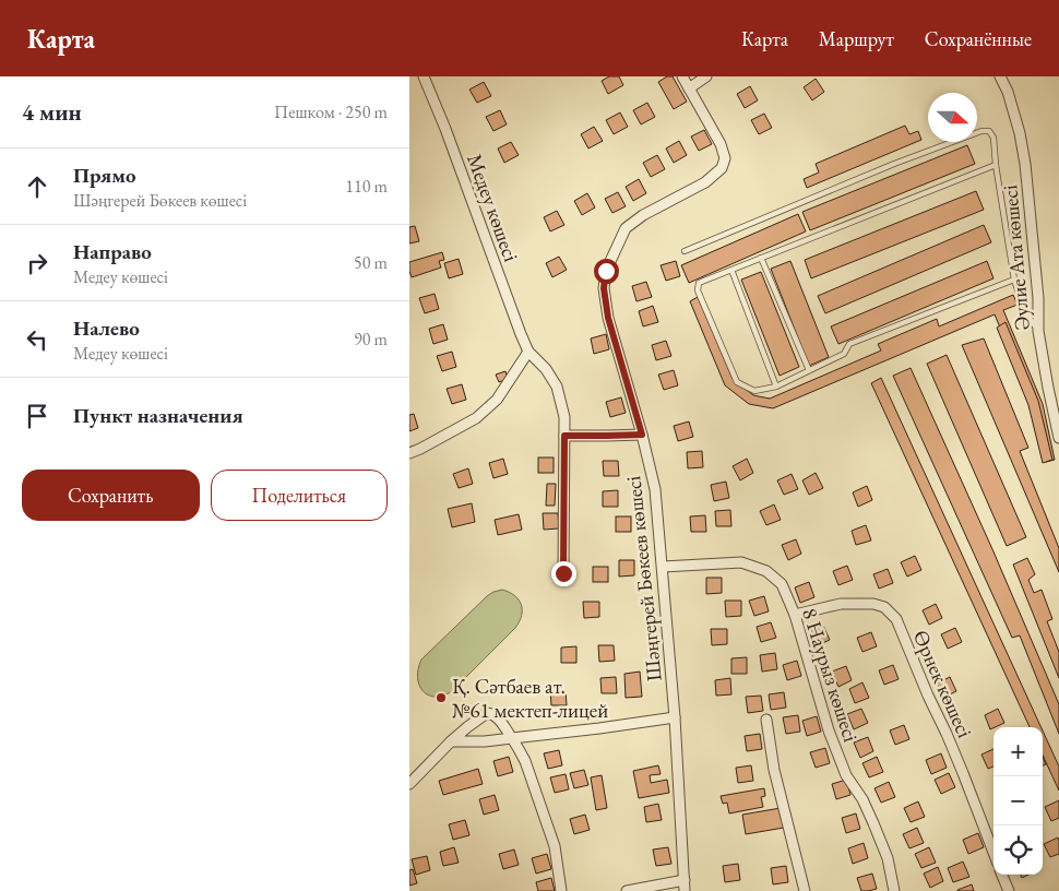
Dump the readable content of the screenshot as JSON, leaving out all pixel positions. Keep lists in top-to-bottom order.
{
  "streets": {
    "street": [
      "Медеу көшесі",
      "Әулие Ата көшесі",
      "Шәңгерей Бөкеев көшесі",
      "8 Наурыз көшесі",
      "Өрнек көшесі"
    ]
  },
  "crossings": [
    ["Шәңгерей Бөкеев көшесі", "8 Наурыз көшесі"],
    ["8 Наурыз көшесі", "Өрнек көшесі"]
  ],
  "places": ["Қ. Сәтбаев ат. №61 мектеп-лицей"],
  "north": "right",
  "page": {
    "header": "Карта",
    "nav": ["Карта", "Маршрут", "Сохранённые"],
    "heading": ["4 мин", "Пешком · 250 m"],
    "list": [
      ["Прямо", "Шәңгерей Бөкеев көшесі", "110 m"],
      ["Направо", "Медеу көшесі", "50 m"],
      ["Налево", "Медеу көшесі", "90 m"],
      "Пункт назначения"
    ],
    "buttons": ["Сохранить", "Поделиться"],
    "map_buttons": ["+", "−"]
  }
}
